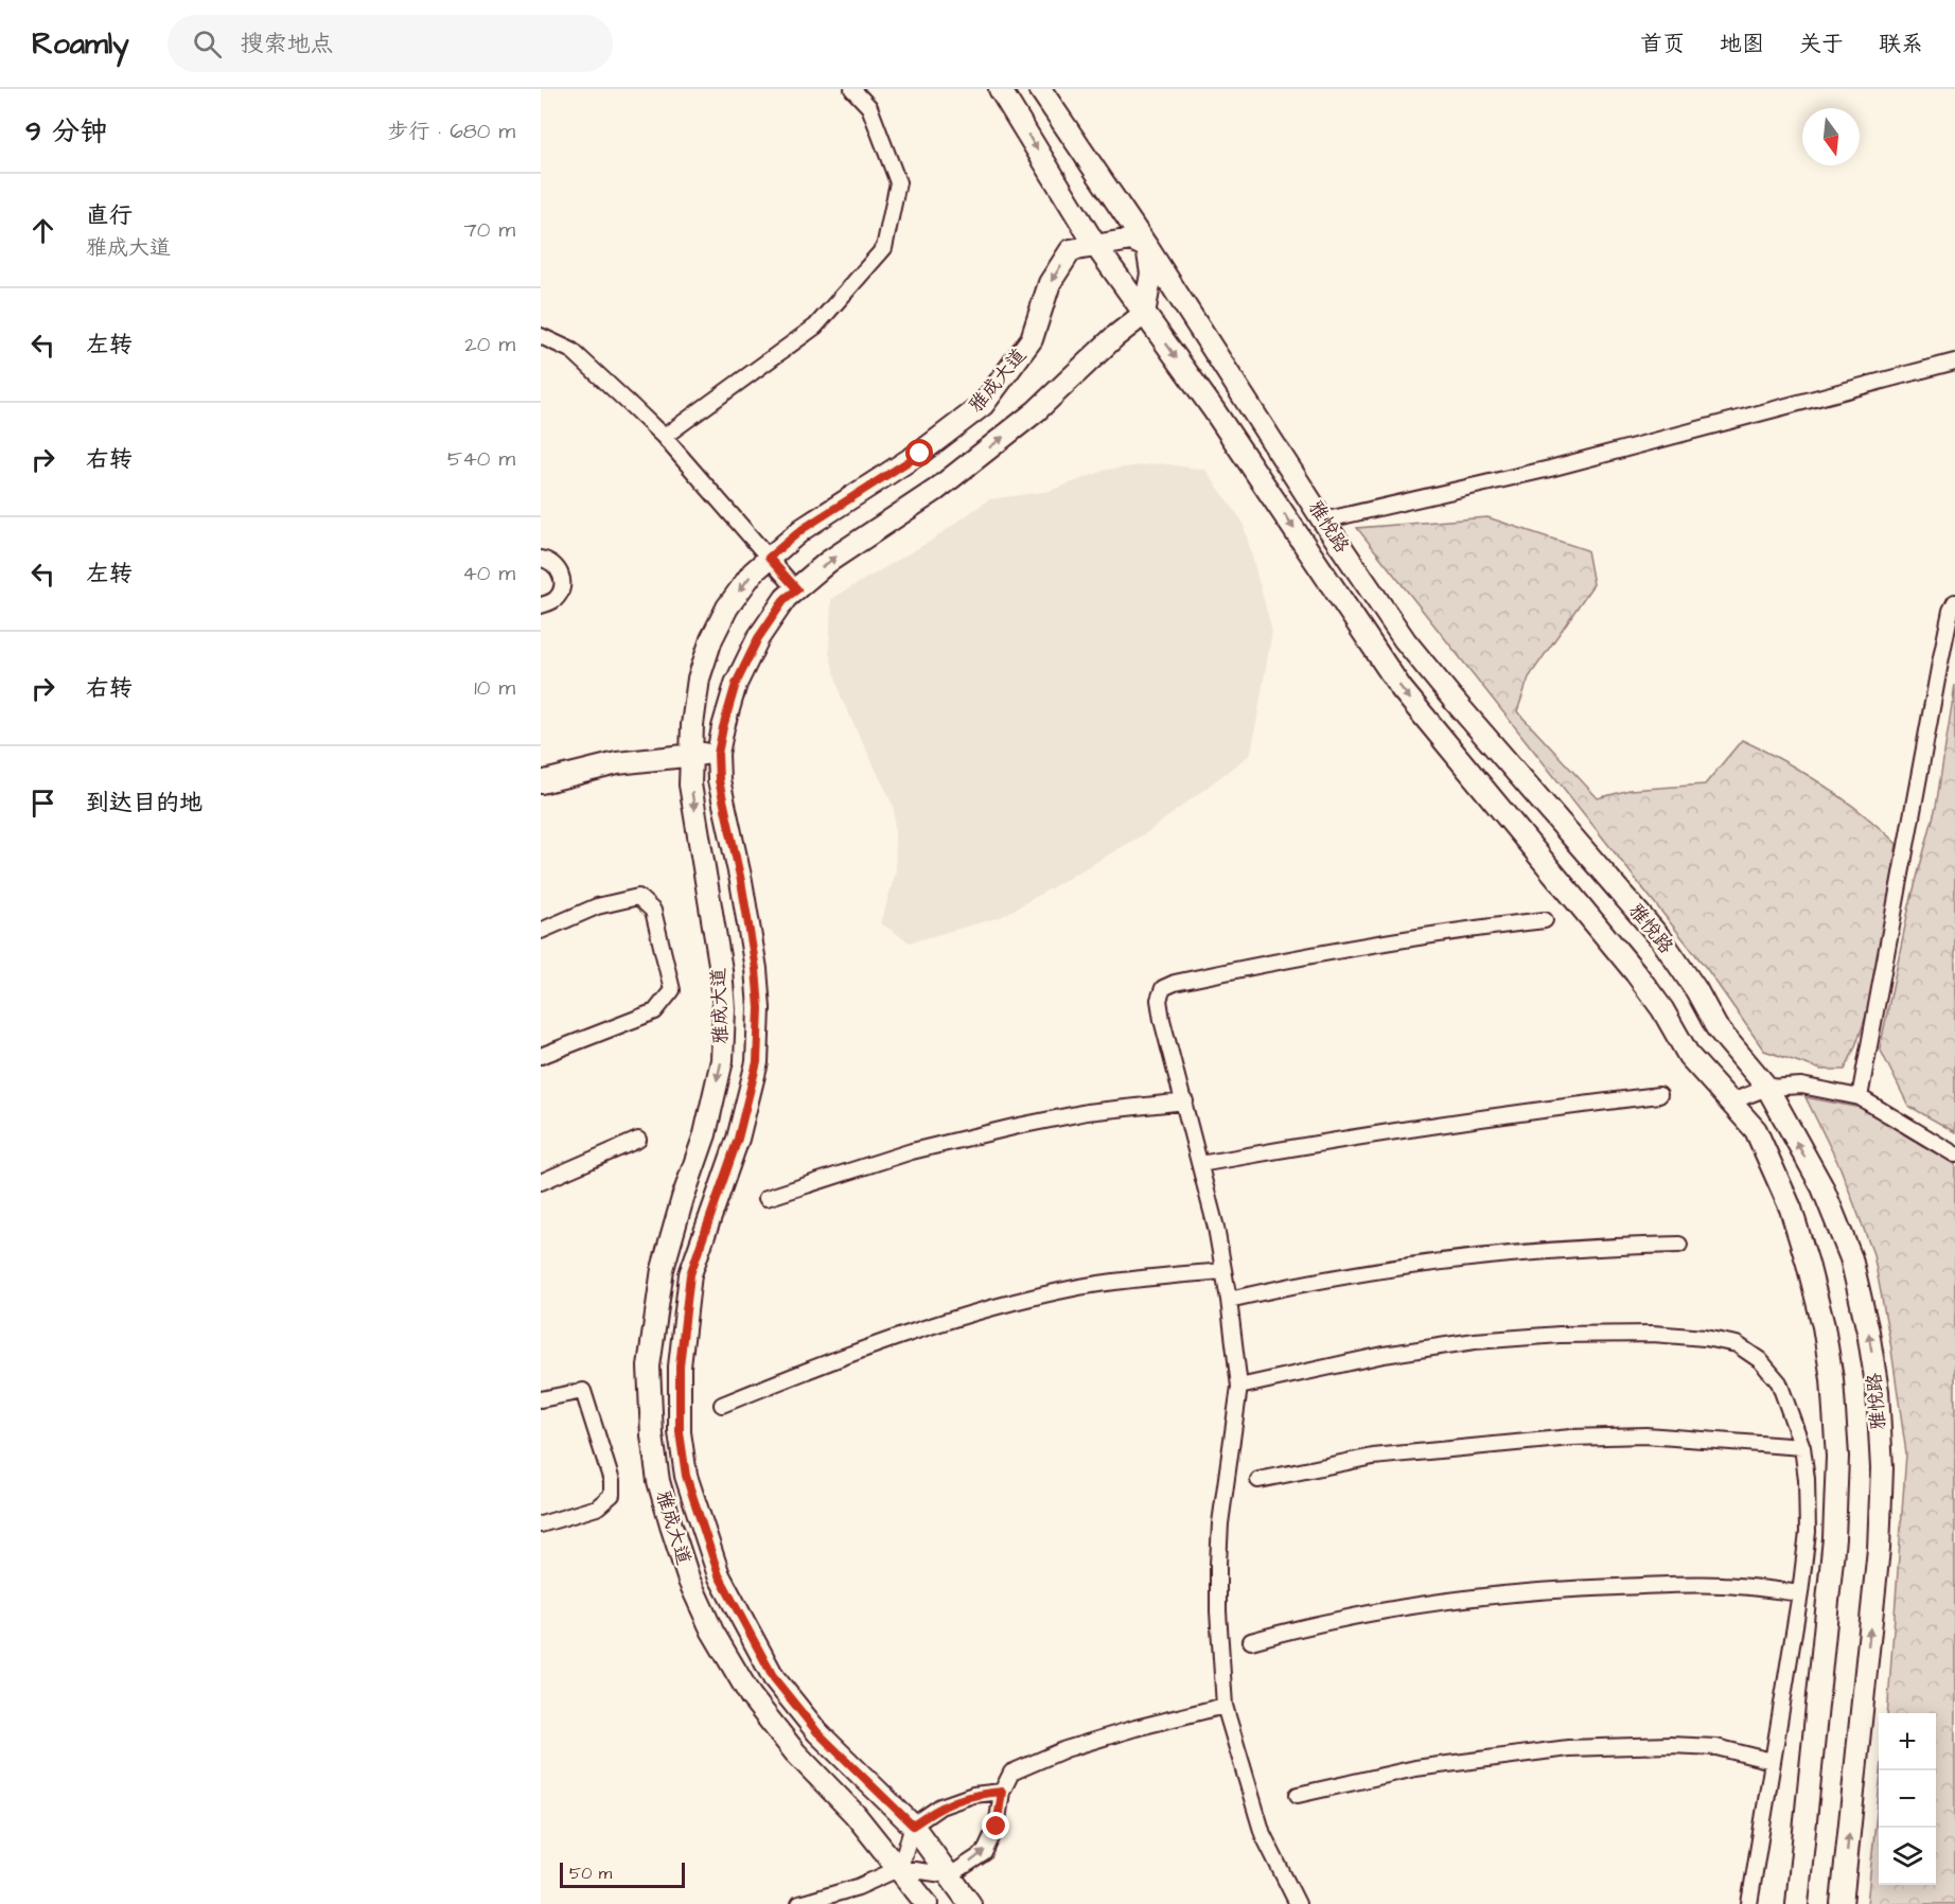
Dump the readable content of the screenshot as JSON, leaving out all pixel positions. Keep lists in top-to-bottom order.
{
  "streets": {
    "street": ["雅成大道", "雅悦路"]
  },
  "crossings": [
    ["雅成大道", "雅悦路"]
  ],
  "one_way": ["雅成大道"],
  "scale_bar": "50 m",
  "north": "bottom",
  "page": {
    "header": "Roamly",
    "search": "搜索地点",
    "nav": [
      "首页",
      "地图",
      "关于",
      "联系"
    ],
    "heading": ["9 分钟", "步行 · 680 m"],
    "list": [
      ["直行", "雅成大道", "70 m"],
      ["左转", "20 m"],
      ["右转", "540 m"],
      ["左转", "40 m"],
      ["右转", "10 m"],
      "到达目的地"
    ],
    "map_buttons": ["+", "−"],
    "scale": "50 m"
  }
}
